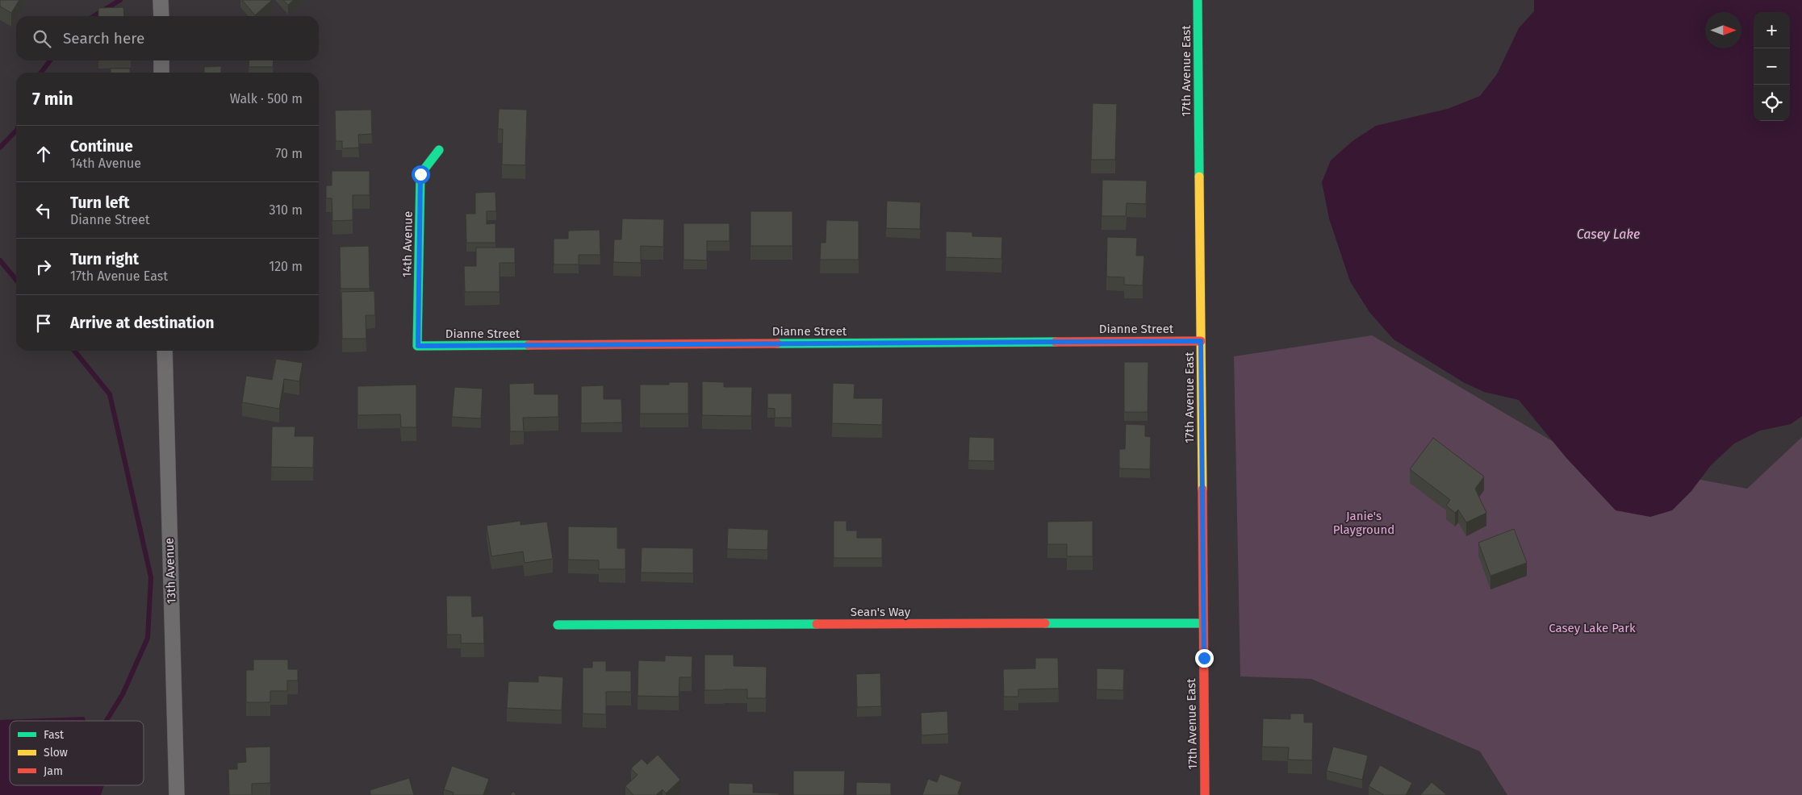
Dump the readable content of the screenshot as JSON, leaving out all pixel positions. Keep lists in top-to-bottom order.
{
  "streets": {
    "street": [
      "17th Avenue East",
      "14th Avenue",
      "Dianne Street",
      "13th Avenue",
      "Sean's Way"
    ]
  },
  "crossings": [
    ["17th Avenue East", "Dianne Street"],
    ["17th Avenue East", "Sean's Way"],
    ["14th Avenue", "Dianne Street"]
  ],
  "water": ["Casey Lake"],
  "parks": ["Janie's Playground", "Casey Lake Park"],
  "legend": ["Fast", "Slow", "Jam"],
  "north": "right",
  "page": {
    "map_buttons": ["+", "−"],
    "search": "Search here",
    "heading": ["7 min", "Walk · 500 m"],
    "list": [
      ["Continue", "14th Avenue", "70 m"],
      ["Turn left", "Dianne Street", "310 m"],
      ["Turn right", "17th Avenue East", "120 m"],
      "Arrive at destination"
    ]
  }
}
